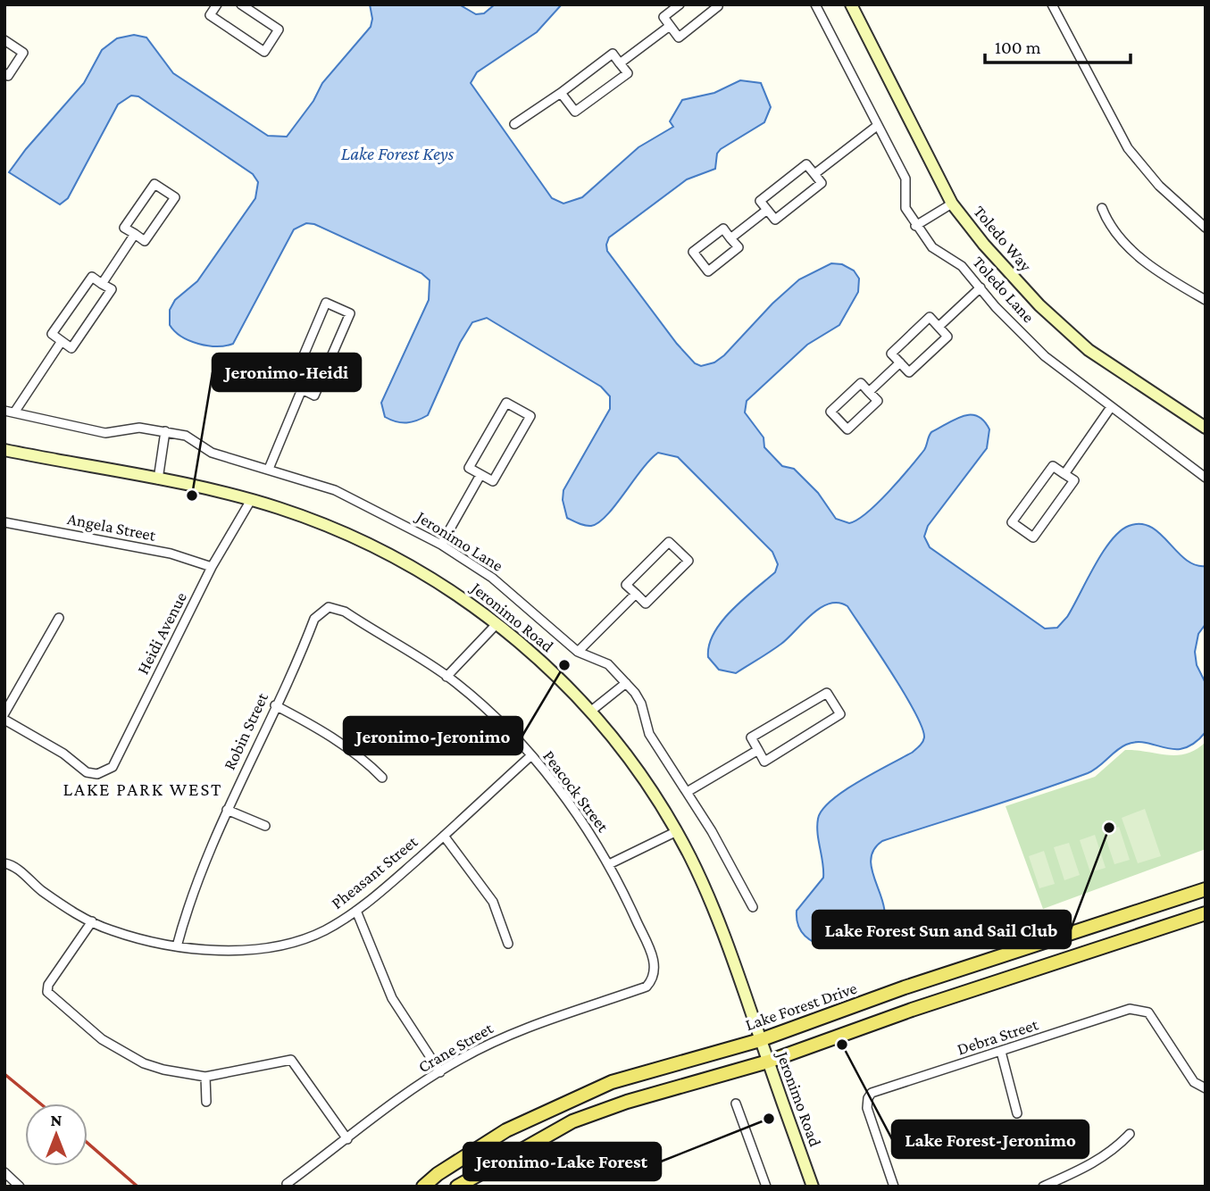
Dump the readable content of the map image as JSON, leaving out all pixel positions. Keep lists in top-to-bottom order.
{
  "streets": {
    "main road": ["Toledo Way", "Jeronimo Road", "Lake Forest Drive"],
    "street": [
      "Toledo Lane",
      "Angela Street",
      "Jeronimo Lane",
      "Heidi Avenue",
      "Robin Street",
      "Peacock Street",
      "Pheasant Street",
      "Debra Street",
      "Crane Street"
    ]
  },
  "crossings": [
    ["Angela Street", "Heidi Avenue"],
    ["Jeronimo Road", "Heidi Avenue"],
    ["Jeronimo Road", "Lake Forest Drive"],
    ["Robin Street", "Peacock Street"],
    ["Robin Street", "Pheasant Street"],
    ["Peacock Street", "Pheasant Street"],
    ["Peacock Street", "Crane Street"]
  ],
  "districts": ["LAKE PARK WEST"],
  "water": ["Lake Forest Keys"],
  "places": [
    "Jeronimo-Heidi",
    "Jeronimo-Jeronimo",
    "Lake Forest Sun and Sail Club",
    "Lake Forest-Jeronimo",
    "Jeronimo-Lake Forest"
  ],
  "scale_bar": "100 m",
  "north": "top"
}
